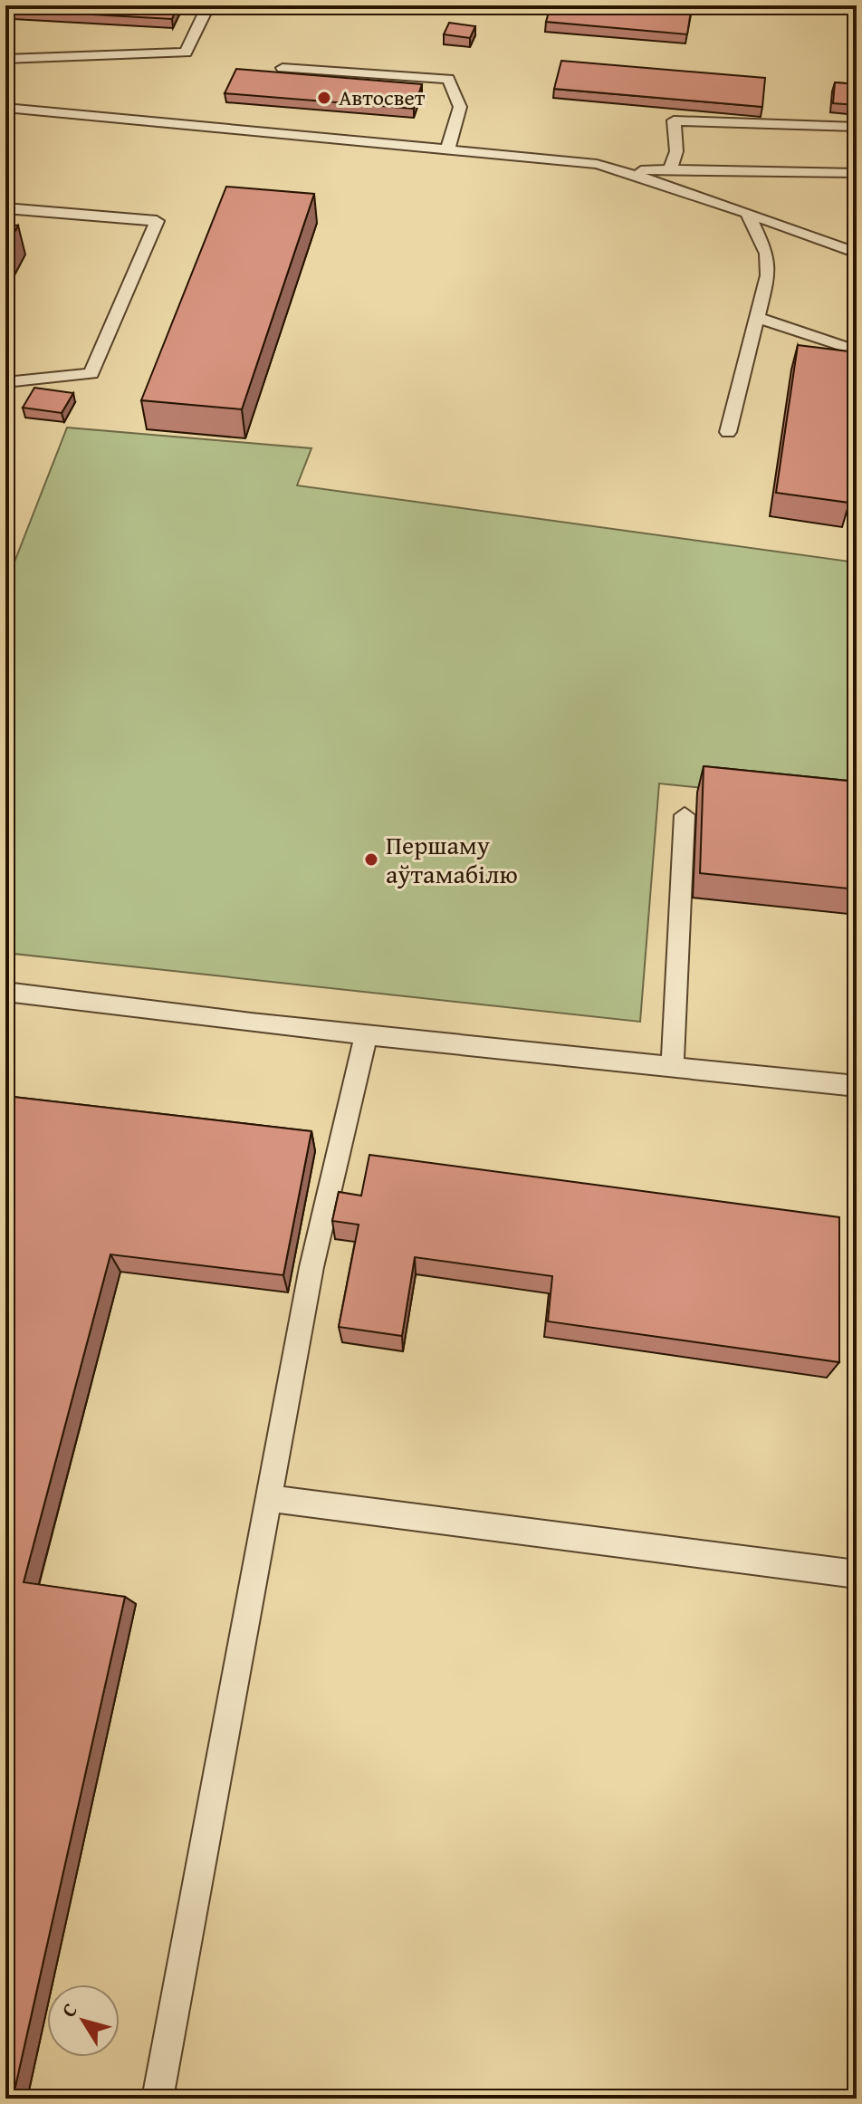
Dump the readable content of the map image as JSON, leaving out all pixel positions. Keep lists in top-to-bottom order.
{
  "places": ["Автосвет", "Першаму аўтамабілю"],
  "north": "top left"
}
